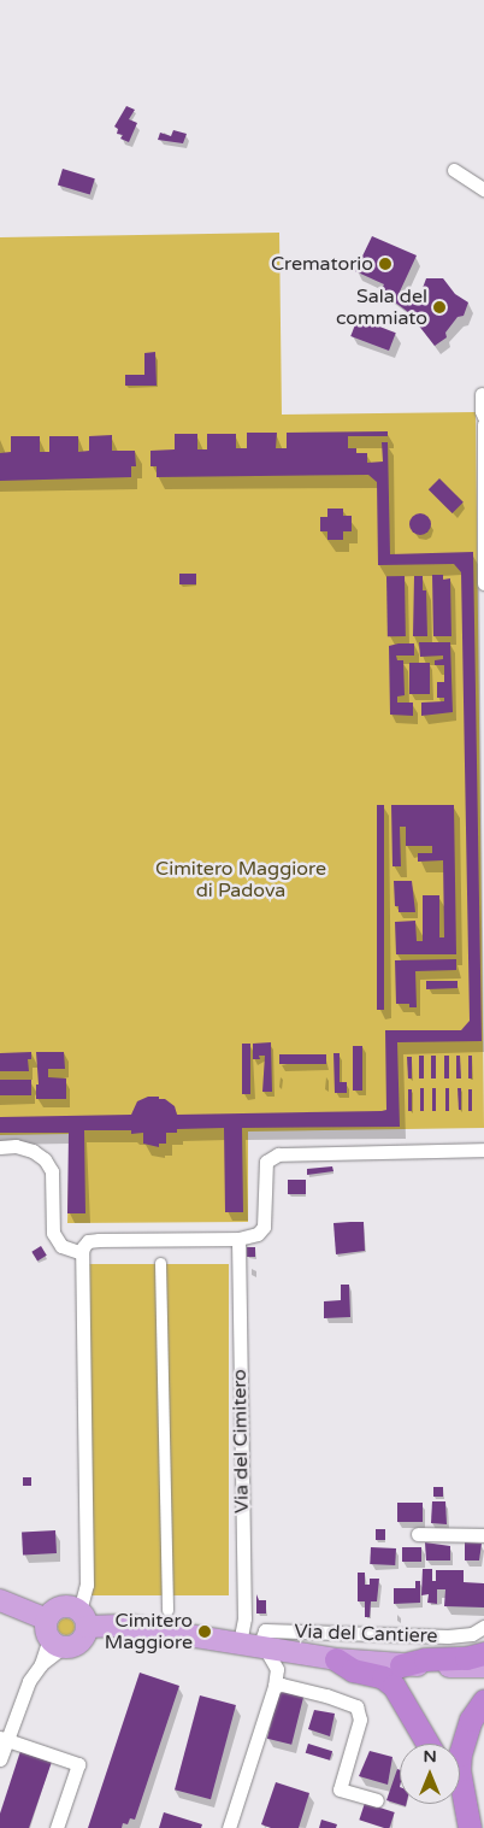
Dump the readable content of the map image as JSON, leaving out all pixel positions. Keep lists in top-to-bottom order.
{
  "streets": {
    "street": ["Via del Cimitero", "Via del Cantiere"]
  },
  "crossings": [
    ["Via del Cimitero", "Via del Cantiere"]
  ],
  "parks": ["Cimitero Maggiore di Padova"],
  "places": ["Crematorio", "Sala del commiato", "Cimitero Maggiore"],
  "north": "top"
}
